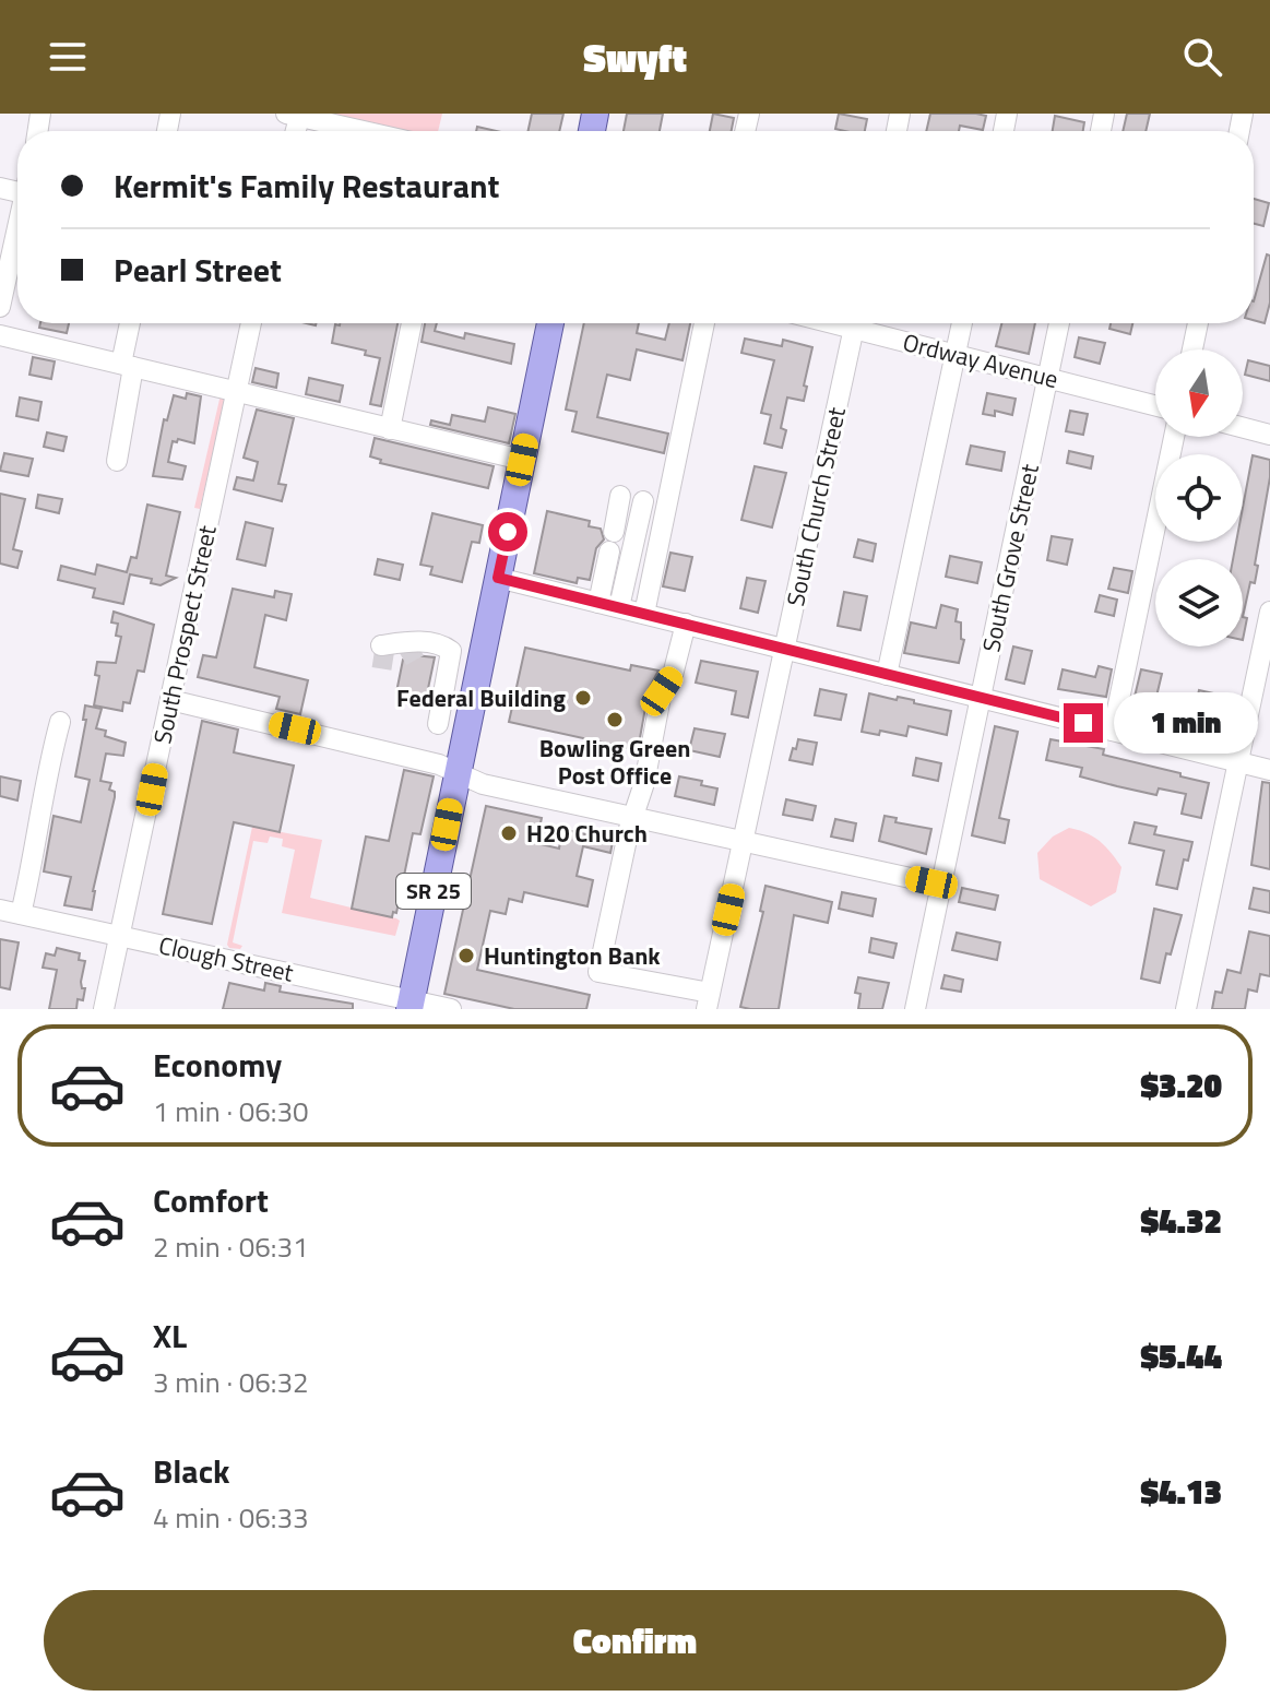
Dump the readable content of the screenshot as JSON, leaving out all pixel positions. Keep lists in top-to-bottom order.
{
  "streets": {
    "main road": ["SR 25"],
    "street": [
      "Ordway Avenue",
      "South Church Street",
      "South Grove Street",
      "South Prospect Street",
      "Clough Street"
    ]
  },
  "crossings": [
    ["Ordway Avenue", "South Grove Street"],
    ["South Prospect Street", "Clough Street"],
    ["SR 25", "Clough Street"]
  ],
  "places": [
    "Federal Building",
    "Bowling Green Post Office",
    "H20 Church",
    "Huntington Bank"
  ],
  "north": "bottom",
  "page": {
    "header": "Swyft",
    "banner": ["Kermit's Family Restaurant", "Pearl Street"],
    "bubble": "1 min",
    "list": [
      {
        "name": "Economy",
        "note": "1 min · 06:30",
        "value": "$3.20"
      },
      {
        "name": "Comfort",
        "note": "2 min · 06:31",
        "value": "$4.32"
      },
      {
        "name": "XL",
        "note": "3 min · 06:32",
        "value": "$5.44"
      },
      {
        "name": "Black",
        "note": "4 min · 06:33",
        "value": "$4.13"
      }
    ],
    "buttons": "Confirm"
  }
}
